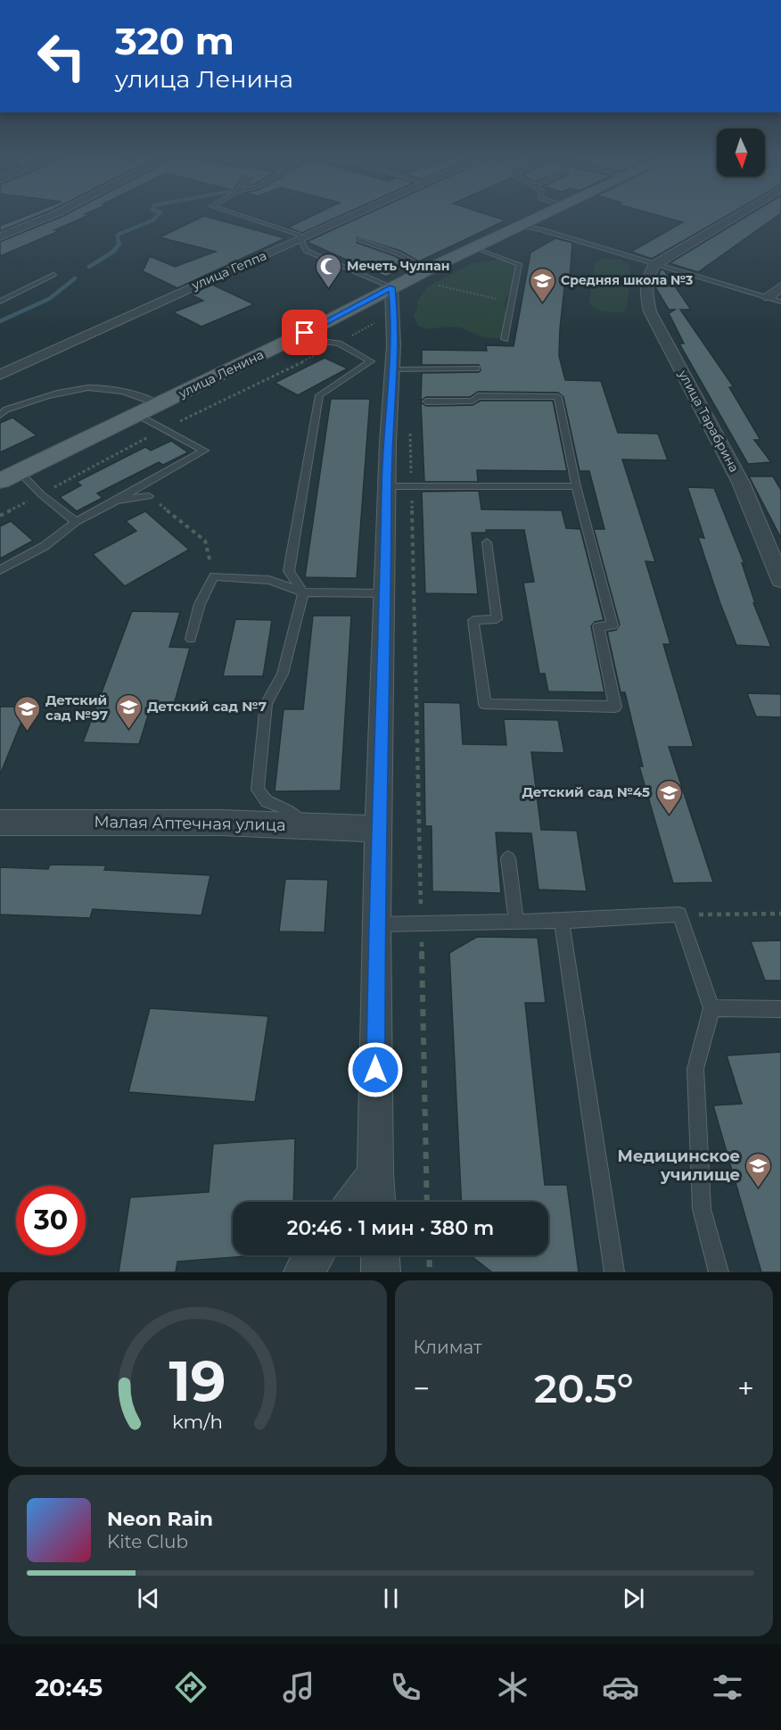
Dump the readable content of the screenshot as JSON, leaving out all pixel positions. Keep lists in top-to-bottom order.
{
  "streets": {
    "main road": ["улица Ленина"],
    "street": ["улица Геппа", "улица Тарабрина", "Малая Аптечная улица"]
  },
  "places": {
    "mosque": ["Мечеть Чулпан"],
    "school or university": [
      "Средняя школа №3",
      "Детский сад №7",
      "Детский сад №97",
      "Детский сад №45",
      "Медицинское училище"
    ]
  },
  "north": "bottom",
  "page": {
    "turn": ["320 m", "улица Ленина"],
    "limit": "30",
    "trip": "20:46 · 1 мин · 380 m",
    "tile": "Климат",
    "heat": ["−", "20.5°", "+"],
    "song": ["Neon Rain", "Kite Club"],
    "tabs": "20:45",
    "gauge": ["19", "km/h"]
  }
}
